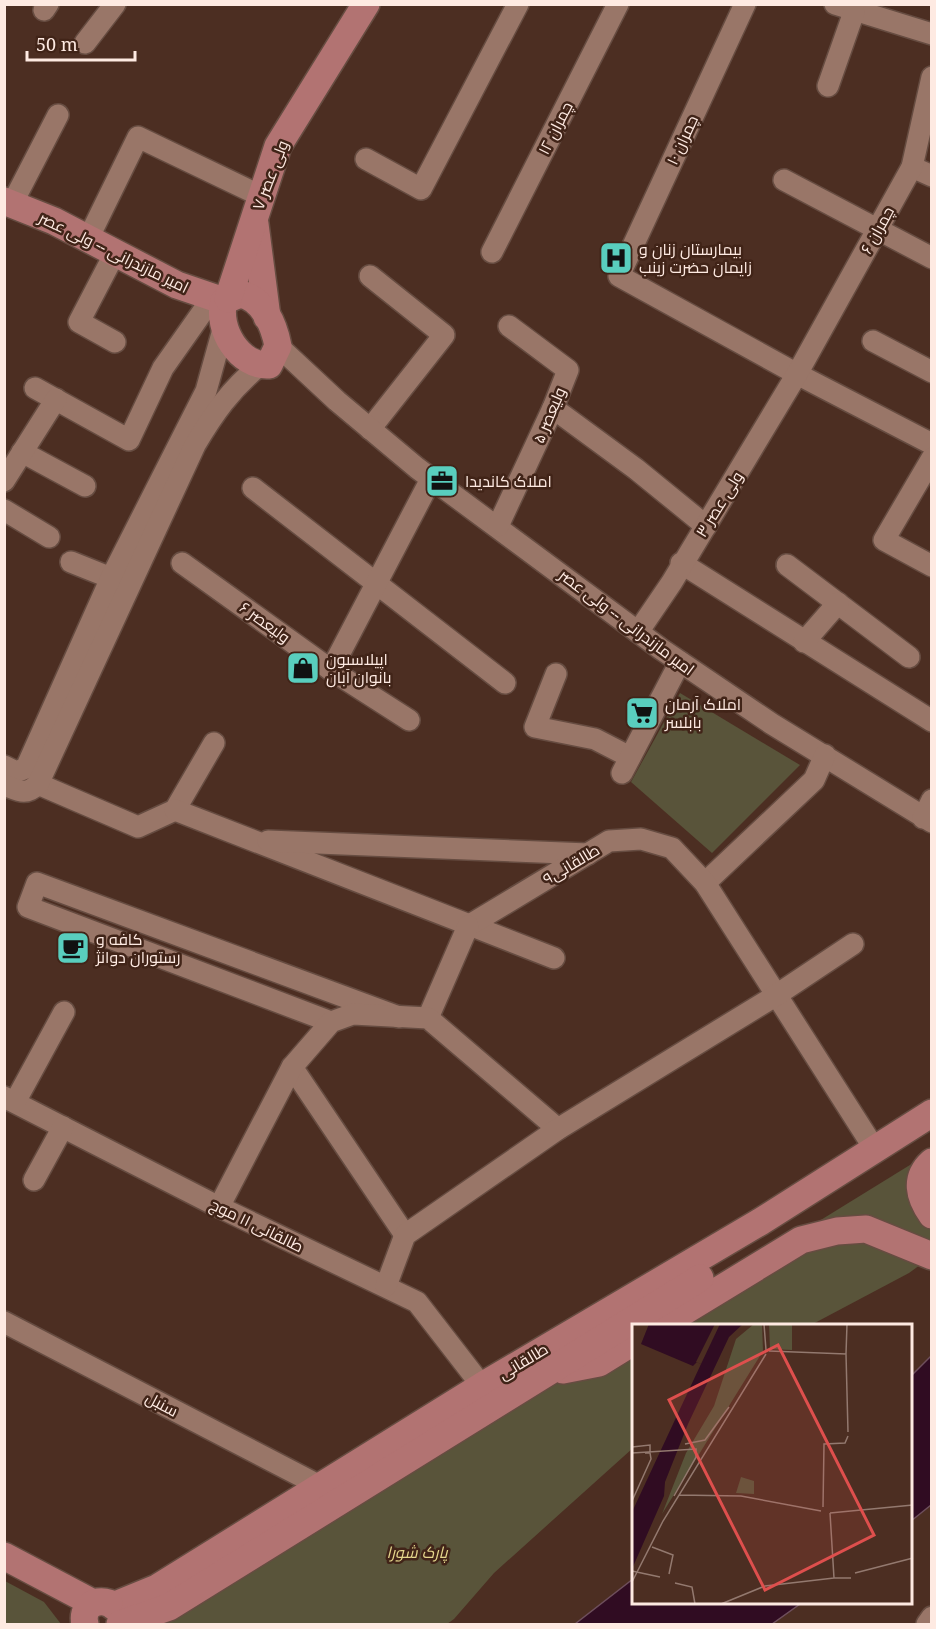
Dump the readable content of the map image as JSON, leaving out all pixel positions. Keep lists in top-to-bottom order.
{
  "streets": {
    "main road": ["ولی عصر ۷", "امیر مازندرانی -- ولی عصر", "طالقانی"],
    "street": [
      "چمران ۱۲",
      "چمران ۱۰",
      "چمران ۶",
      "ولیعصر ۵",
      "ولی عصر ۳",
      "ولیعصر ۶",
      "طالقانی۹",
      "طالقانی ۱۱ موج",
      "سنبل"
    ]
  },
  "crossings": [
    ["چمران ۱۰", "چمران ۶"],
    ["چمران ۱۰", "ولی عصر ۳"],
    ["ولی عصر ۷", "امیر مازندرانی -- ولی عصر"],
    ["چمران ۶", "ولی عصر ۳"],
    ["امیر مازندرانی -- ولی عصر", "ولیعصر ۵"],
    ["امیر مازندرانی -- ولی عصر", "ولی عصر ۳"],
    ["طالقانی۹", "طالقانی"],
    ["طالقانی ۱۱ موج", "طالقانی"],
    ["طالقانی", "سنبل"]
  ],
  "parks": ["پارک شورا"],
  "places": {
    "hospital": ["بیمارستان زنان و زایمان حضرت زینب"],
    "office": ["املاک کاندیدا"],
    "shop": ["اپیلاسیون بانوان آبان"],
    "supermarket": ["املاک آرمان بابلسر"],
    "cafe": ["کافه و رستوران دوانژ"]
  },
  "scale_bar": "50 m"
}
